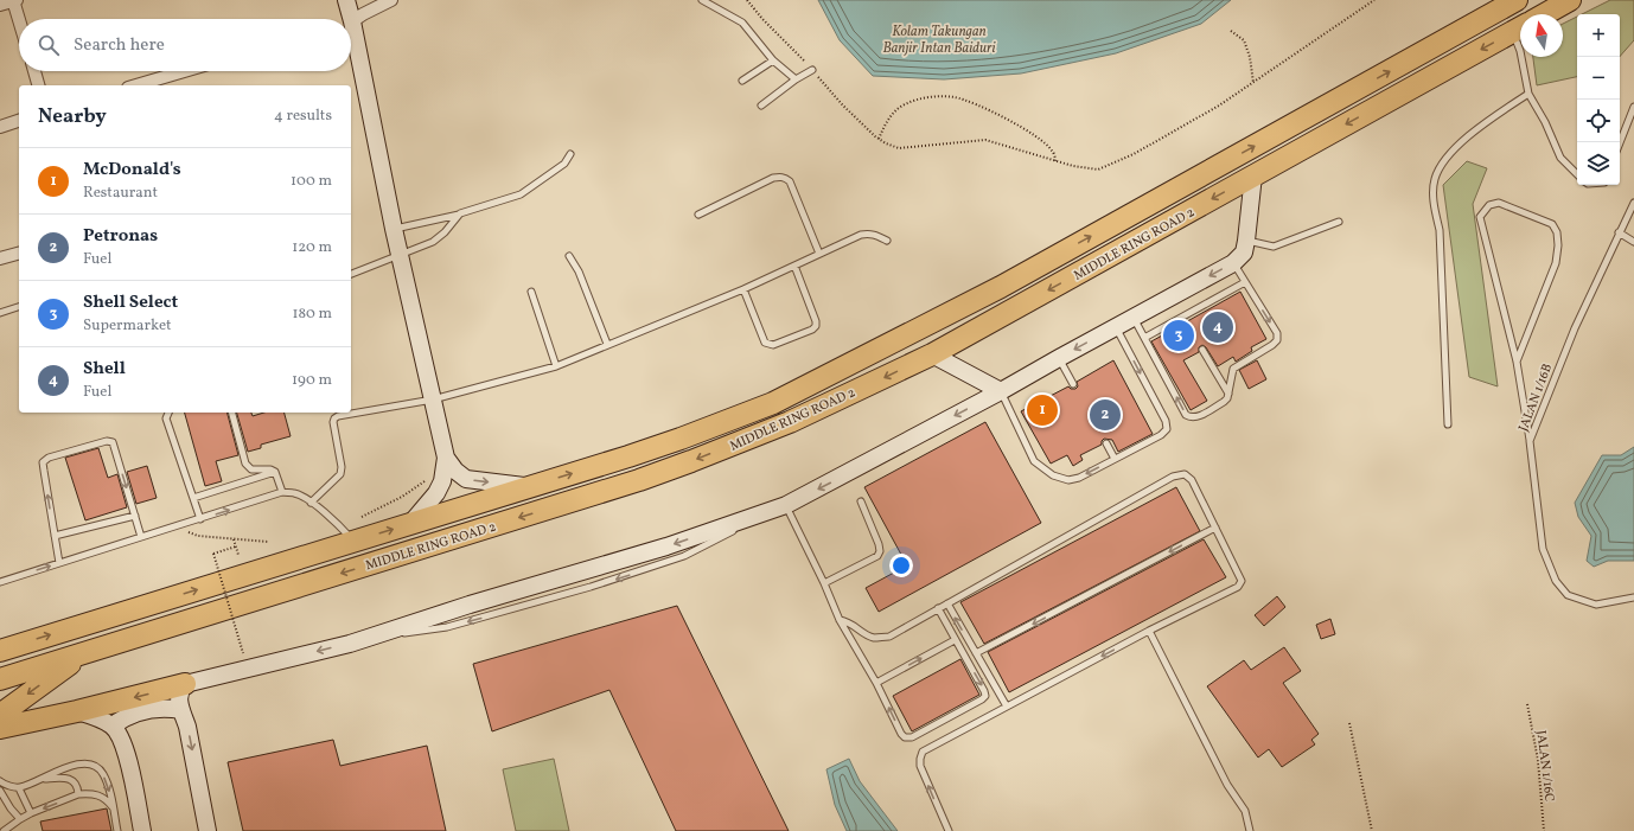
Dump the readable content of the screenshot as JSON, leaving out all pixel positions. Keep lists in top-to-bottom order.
{
  "streets": {
    "highway": ["MIDDLE RING ROAD 2"],
    "lane": ["JALAN 1/16B"],
    "path": ["JALAN 1/16C"]
  },
  "water": ["Kolam Takungan Banjir Intan Baiduri"],
  "north": "top",
  "page": {
    "map_buttons": ["+", "−"],
    "search": "Search here",
    "heading": ["Nearby", "4 results"],
    "list": [
      {
        "mark": "1",
        "name": "McDonald's",
        "note": "Restaurant",
        "value": "100 m"
      },
      {
        "mark": "2",
        "name": "Petronas",
        "note": "Fuel",
        "value": "120 m"
      },
      {
        "mark": "3",
        "name": "Shell Select",
        "note": "Supermarket",
        "value": "180 m"
      },
      {
        "mark": "4",
        "name": "Shell",
        "note": "Fuel",
        "value": "190 m"
      }
    ],
    "pins": [
      "4",
      "3",
      "1",
      "2"
    ]
  }
}
